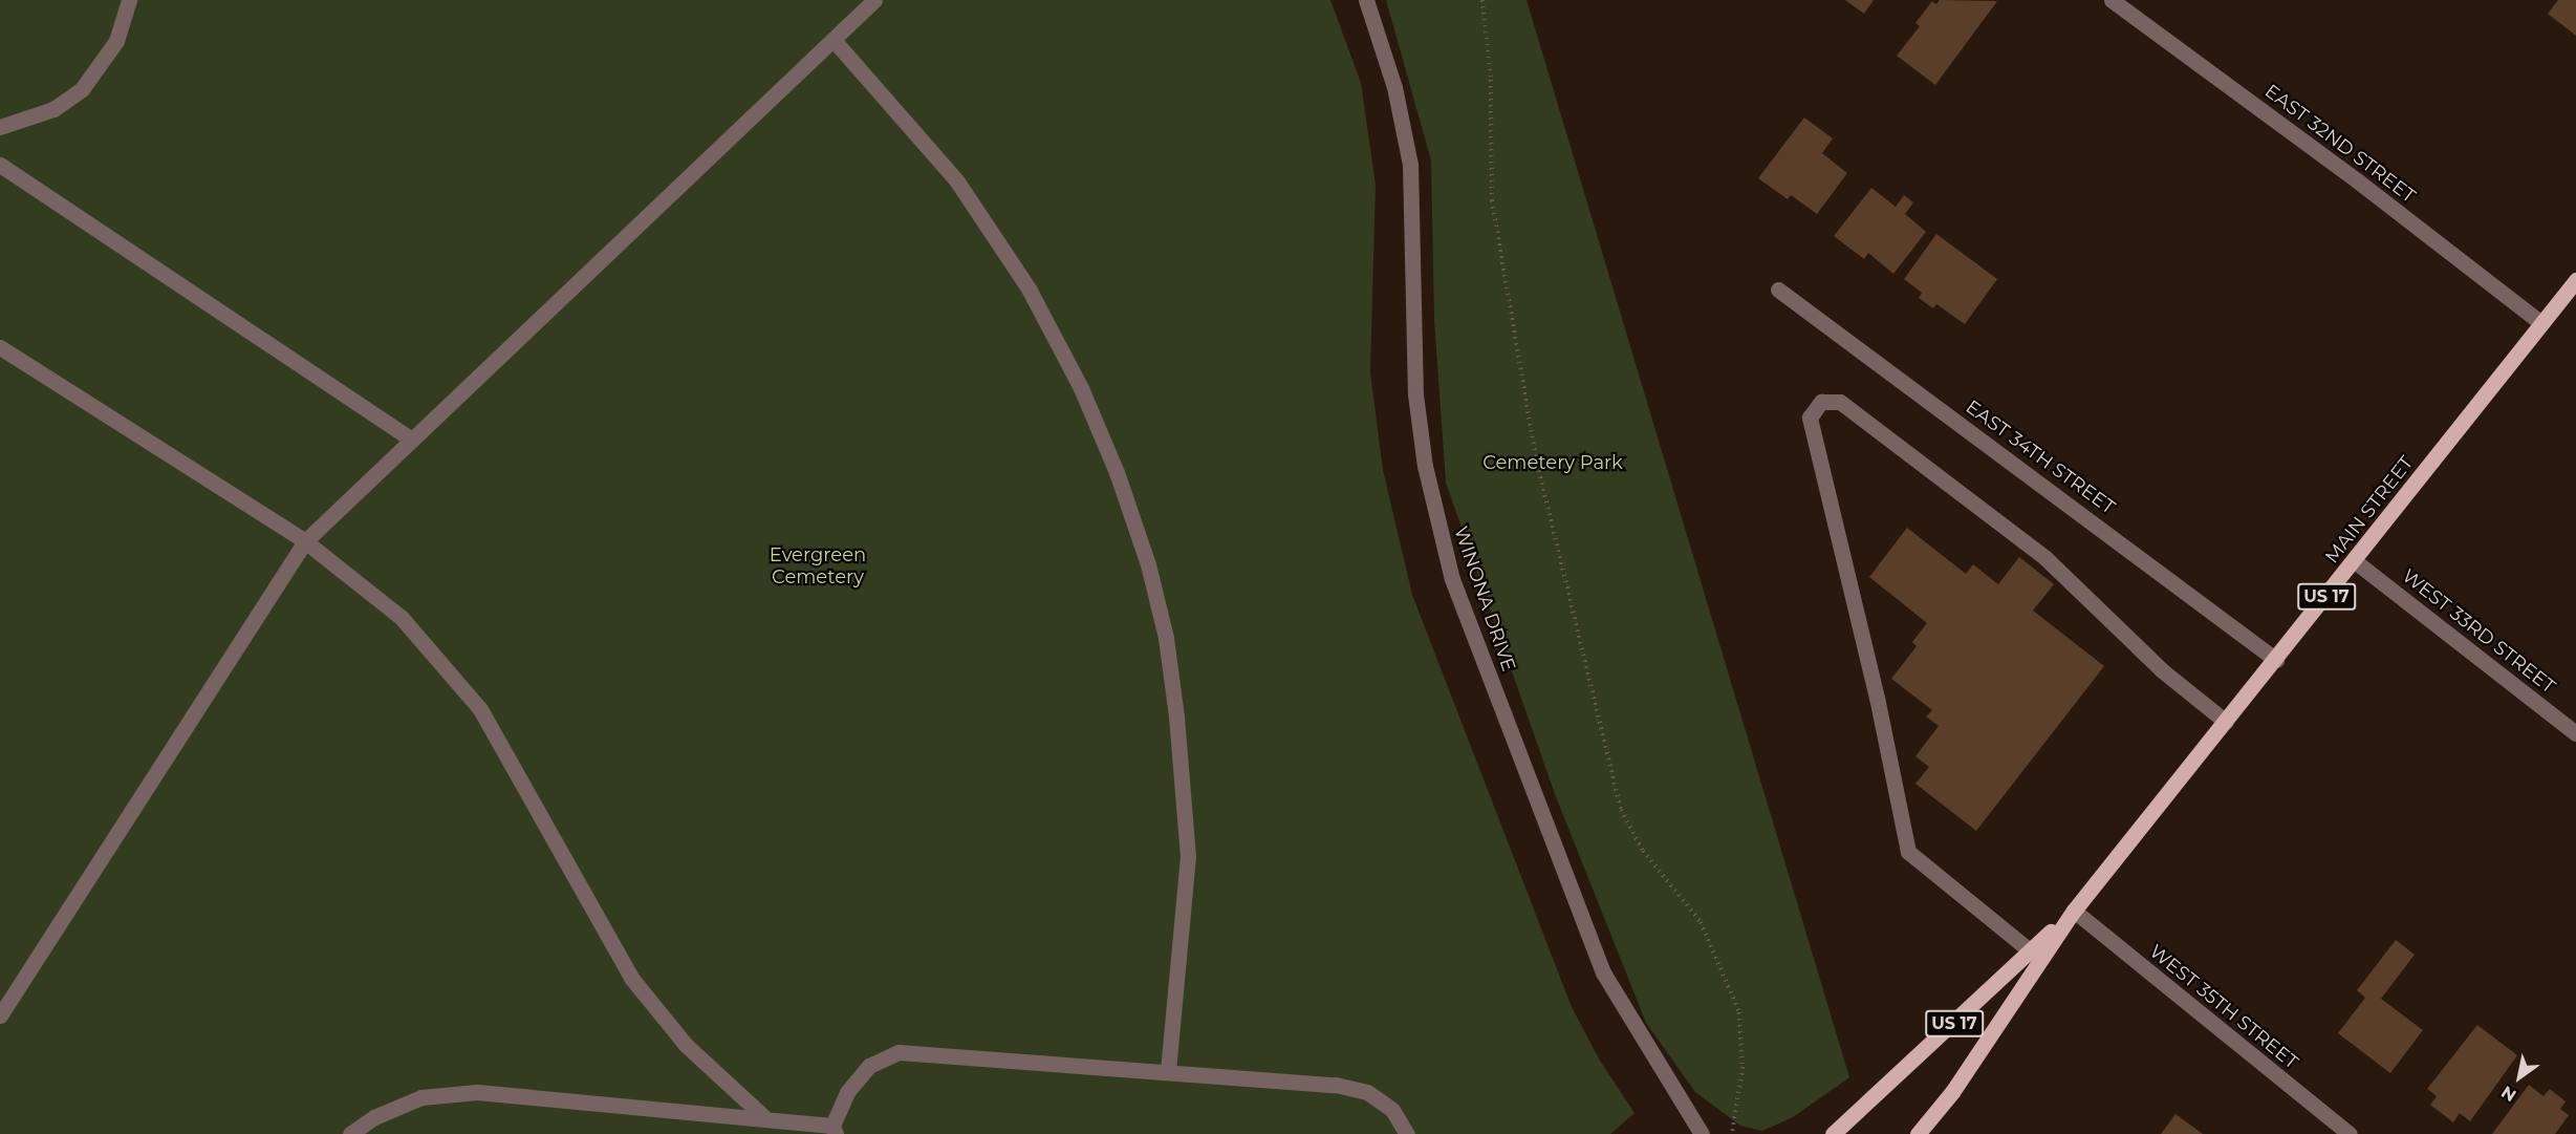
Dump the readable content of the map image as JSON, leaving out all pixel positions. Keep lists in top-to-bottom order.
{
  "streets": {
    "main road": ["MAIN STREET", "US 17"],
    "street": [
      "EAST 32ND STREET",
      "EAST 34TH STREET",
      "WINONA DRIVE",
      "WEST 33RD STREET",
      "WEST 35TH STREET"
    ]
  },
  "crossings": [
    ["EAST 32ND STREET", "MAIN STREET"],
    ["EAST 34TH STREET", "MAIN STREET"],
    ["MAIN STREET", "WEST 33RD STREET"],
    ["MAIN STREET", "WEST 35TH STREET"]
  ],
  "parks": ["Cemetery Park", "Evergreen Cemetery"],
  "north": "bottom left"
}
